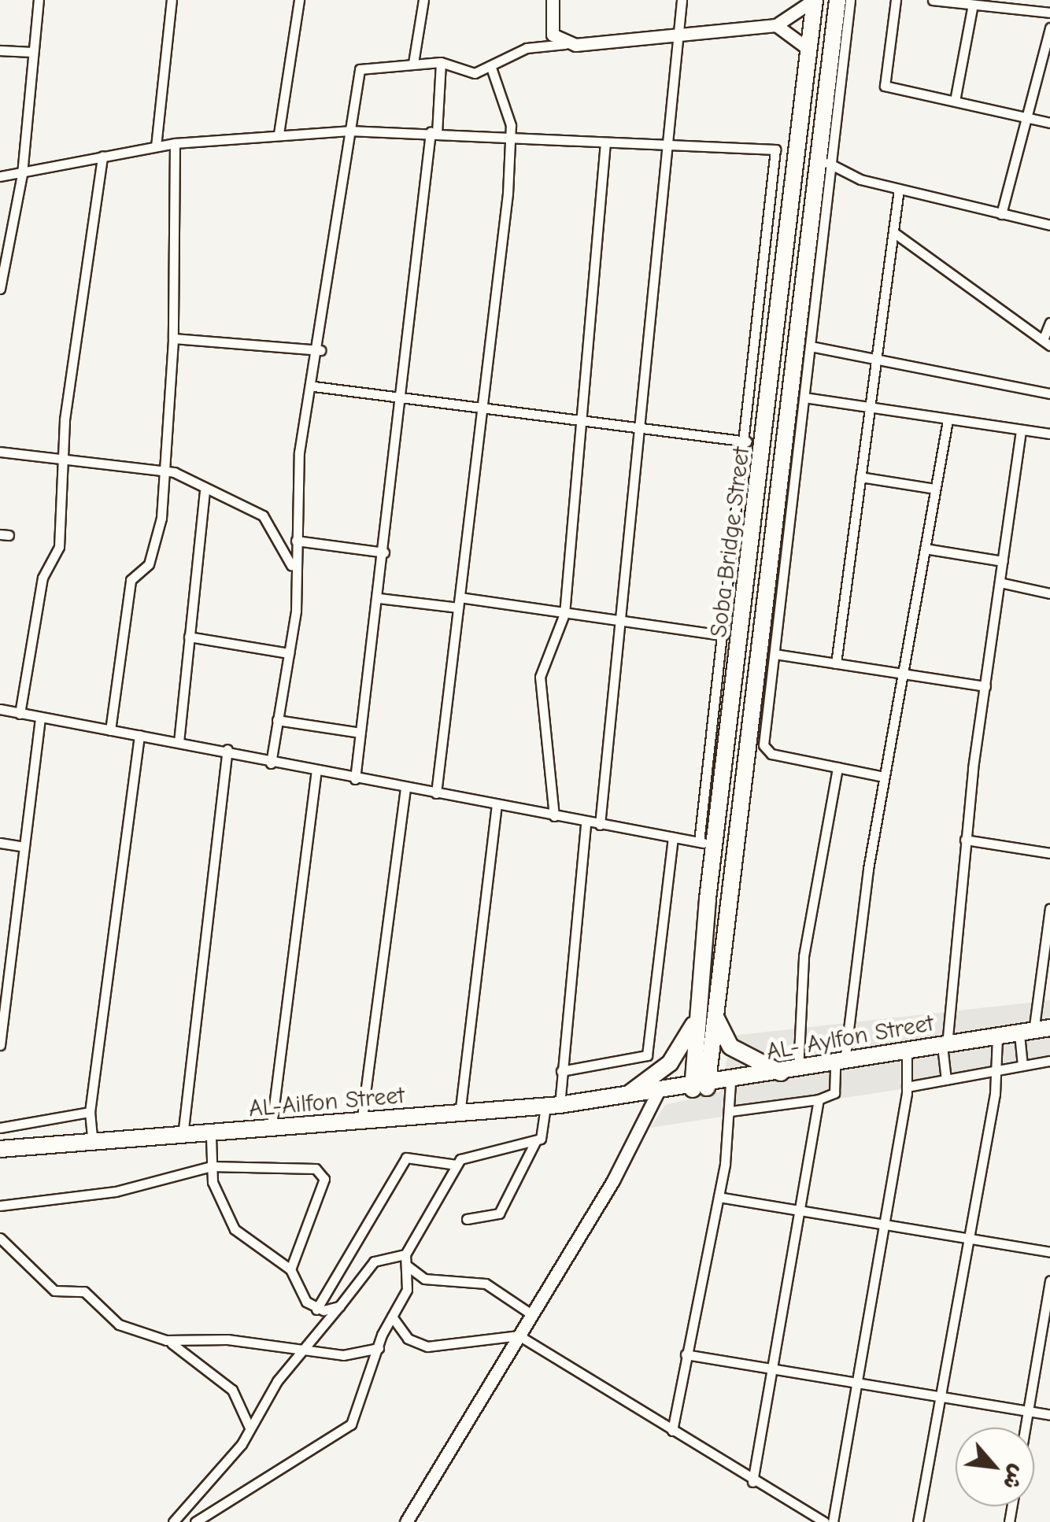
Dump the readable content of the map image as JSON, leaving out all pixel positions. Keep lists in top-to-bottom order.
{
  "streets": {
    "highway": ["Soba Bridge Street", "AL- Aylfon Street", "AL-Ailfon Street"]
  },
  "crossings": [
    ["Soba Bridge Street", "AL- Aylfon Street"],
    ["AL- Aylfon Street", "AL-Ailfon Street"]
  ],
  "north": "bottom right"
}
